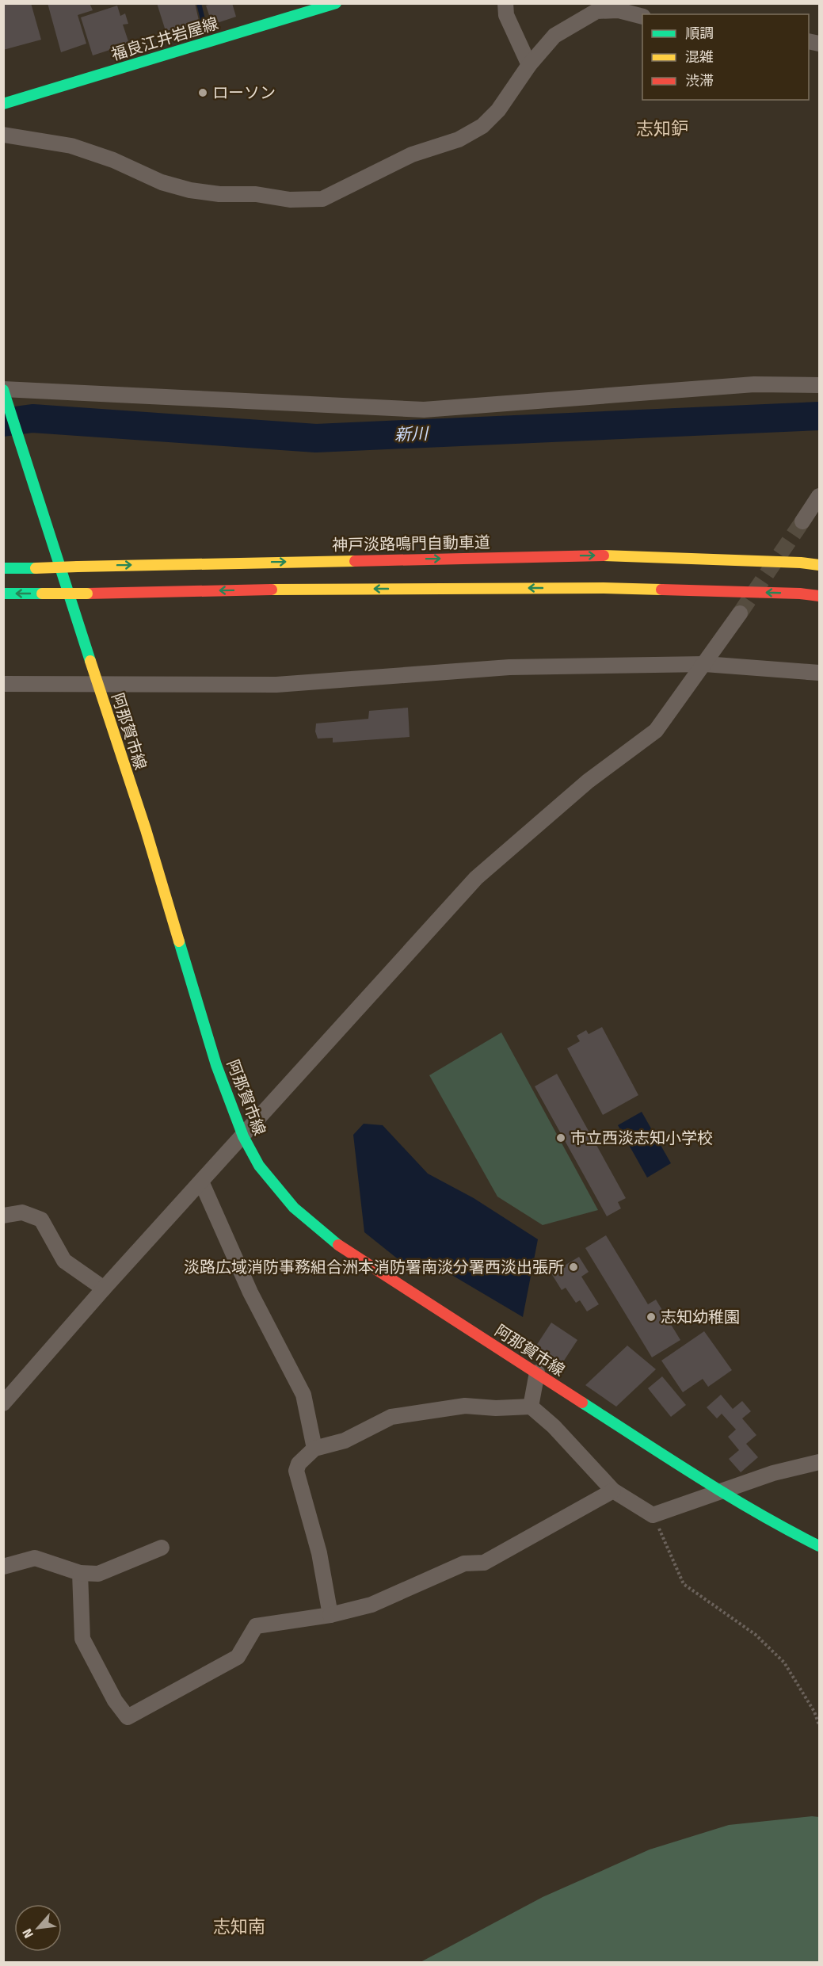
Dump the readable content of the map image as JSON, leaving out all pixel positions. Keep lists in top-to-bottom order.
{
  "streets": {
    "main road": ["福良江井岩屋線", "神戸淡路鳴門自動車道", "阿那賀市線"]
  },
  "districts": ["志知鈩", "志知南"],
  "water": ["新川"],
  "places": [
    "ローソン",
    "市立西淡志知小学校",
    "淡路広域消防事務組合洲本消防署南淡分署西淡出張所",
    "志知幼稚園"
  ],
  "legend": ["順調", "混雑", "渋滞"],
  "north": "bottom left"
}
